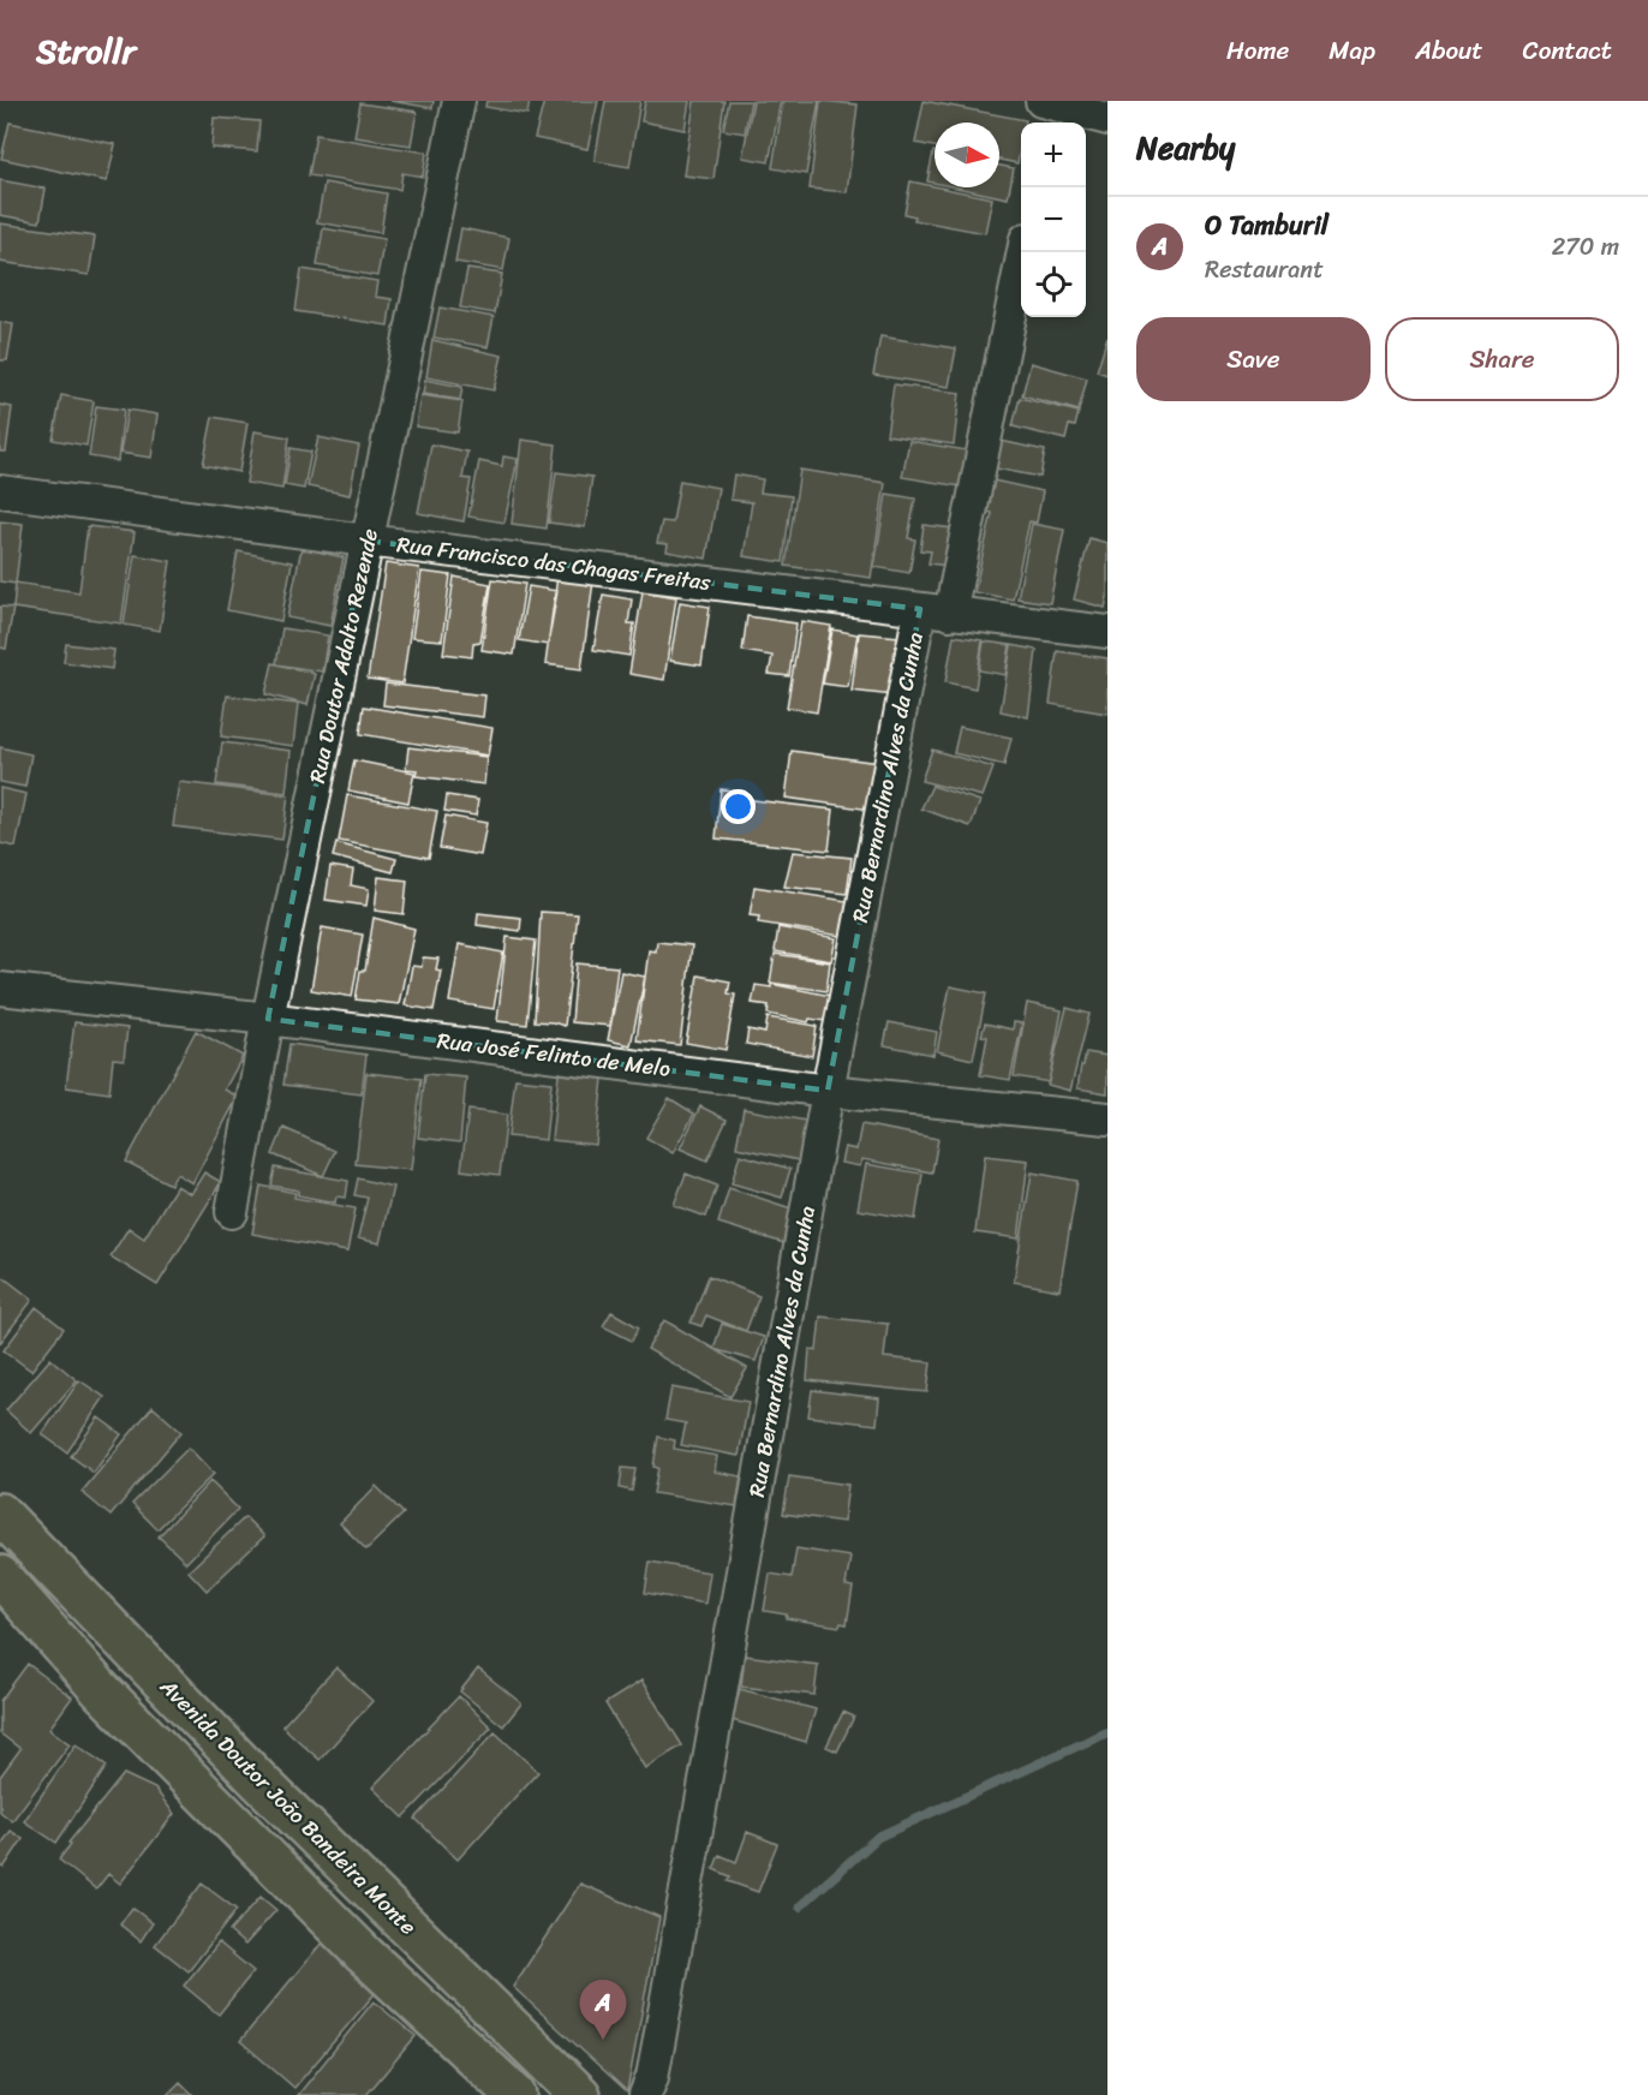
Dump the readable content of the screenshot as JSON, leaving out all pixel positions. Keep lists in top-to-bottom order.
{
  "streets": {
    "main road": ["Avenida Doutor João Bandeira Monte"],
    "street": [
      "Rua Francisco das Chagas Freitas",
      "Rua Doutor Adalto Rezende",
      "Rua Bernardino Alves da Cunha",
      "Rua José Felinto de Melo"
    ]
  },
  "crossings": [
    ["Rua Francisco das Chagas Freitas", "Rua Doutor Adalto Rezende"],
    ["Rua Francisco das Chagas Freitas", "Rua Bernardino Alves da Cunha"],
    ["Rua Doutor Adalto Rezende", "Rua José Felinto de Melo"],
    ["Rua Bernardino Alves da Cunha", "Rua José Felinto de Melo"]
  ],
  "north": "right",
  "page": {
    "header": "Strollr",
    "nav": [
      "Home",
      "Map",
      "About",
      "Contact"
    ],
    "heading": "Nearby",
    "map_buttons": ["+", "−"],
    "list": [
      {
        "mark": "A",
        "name": "O Tamburil",
        "note": "Restaurant",
        "value": "270 m"
      }
    ],
    "buttons": ["Save", "Share"],
    "pins": "A"
  }
}
